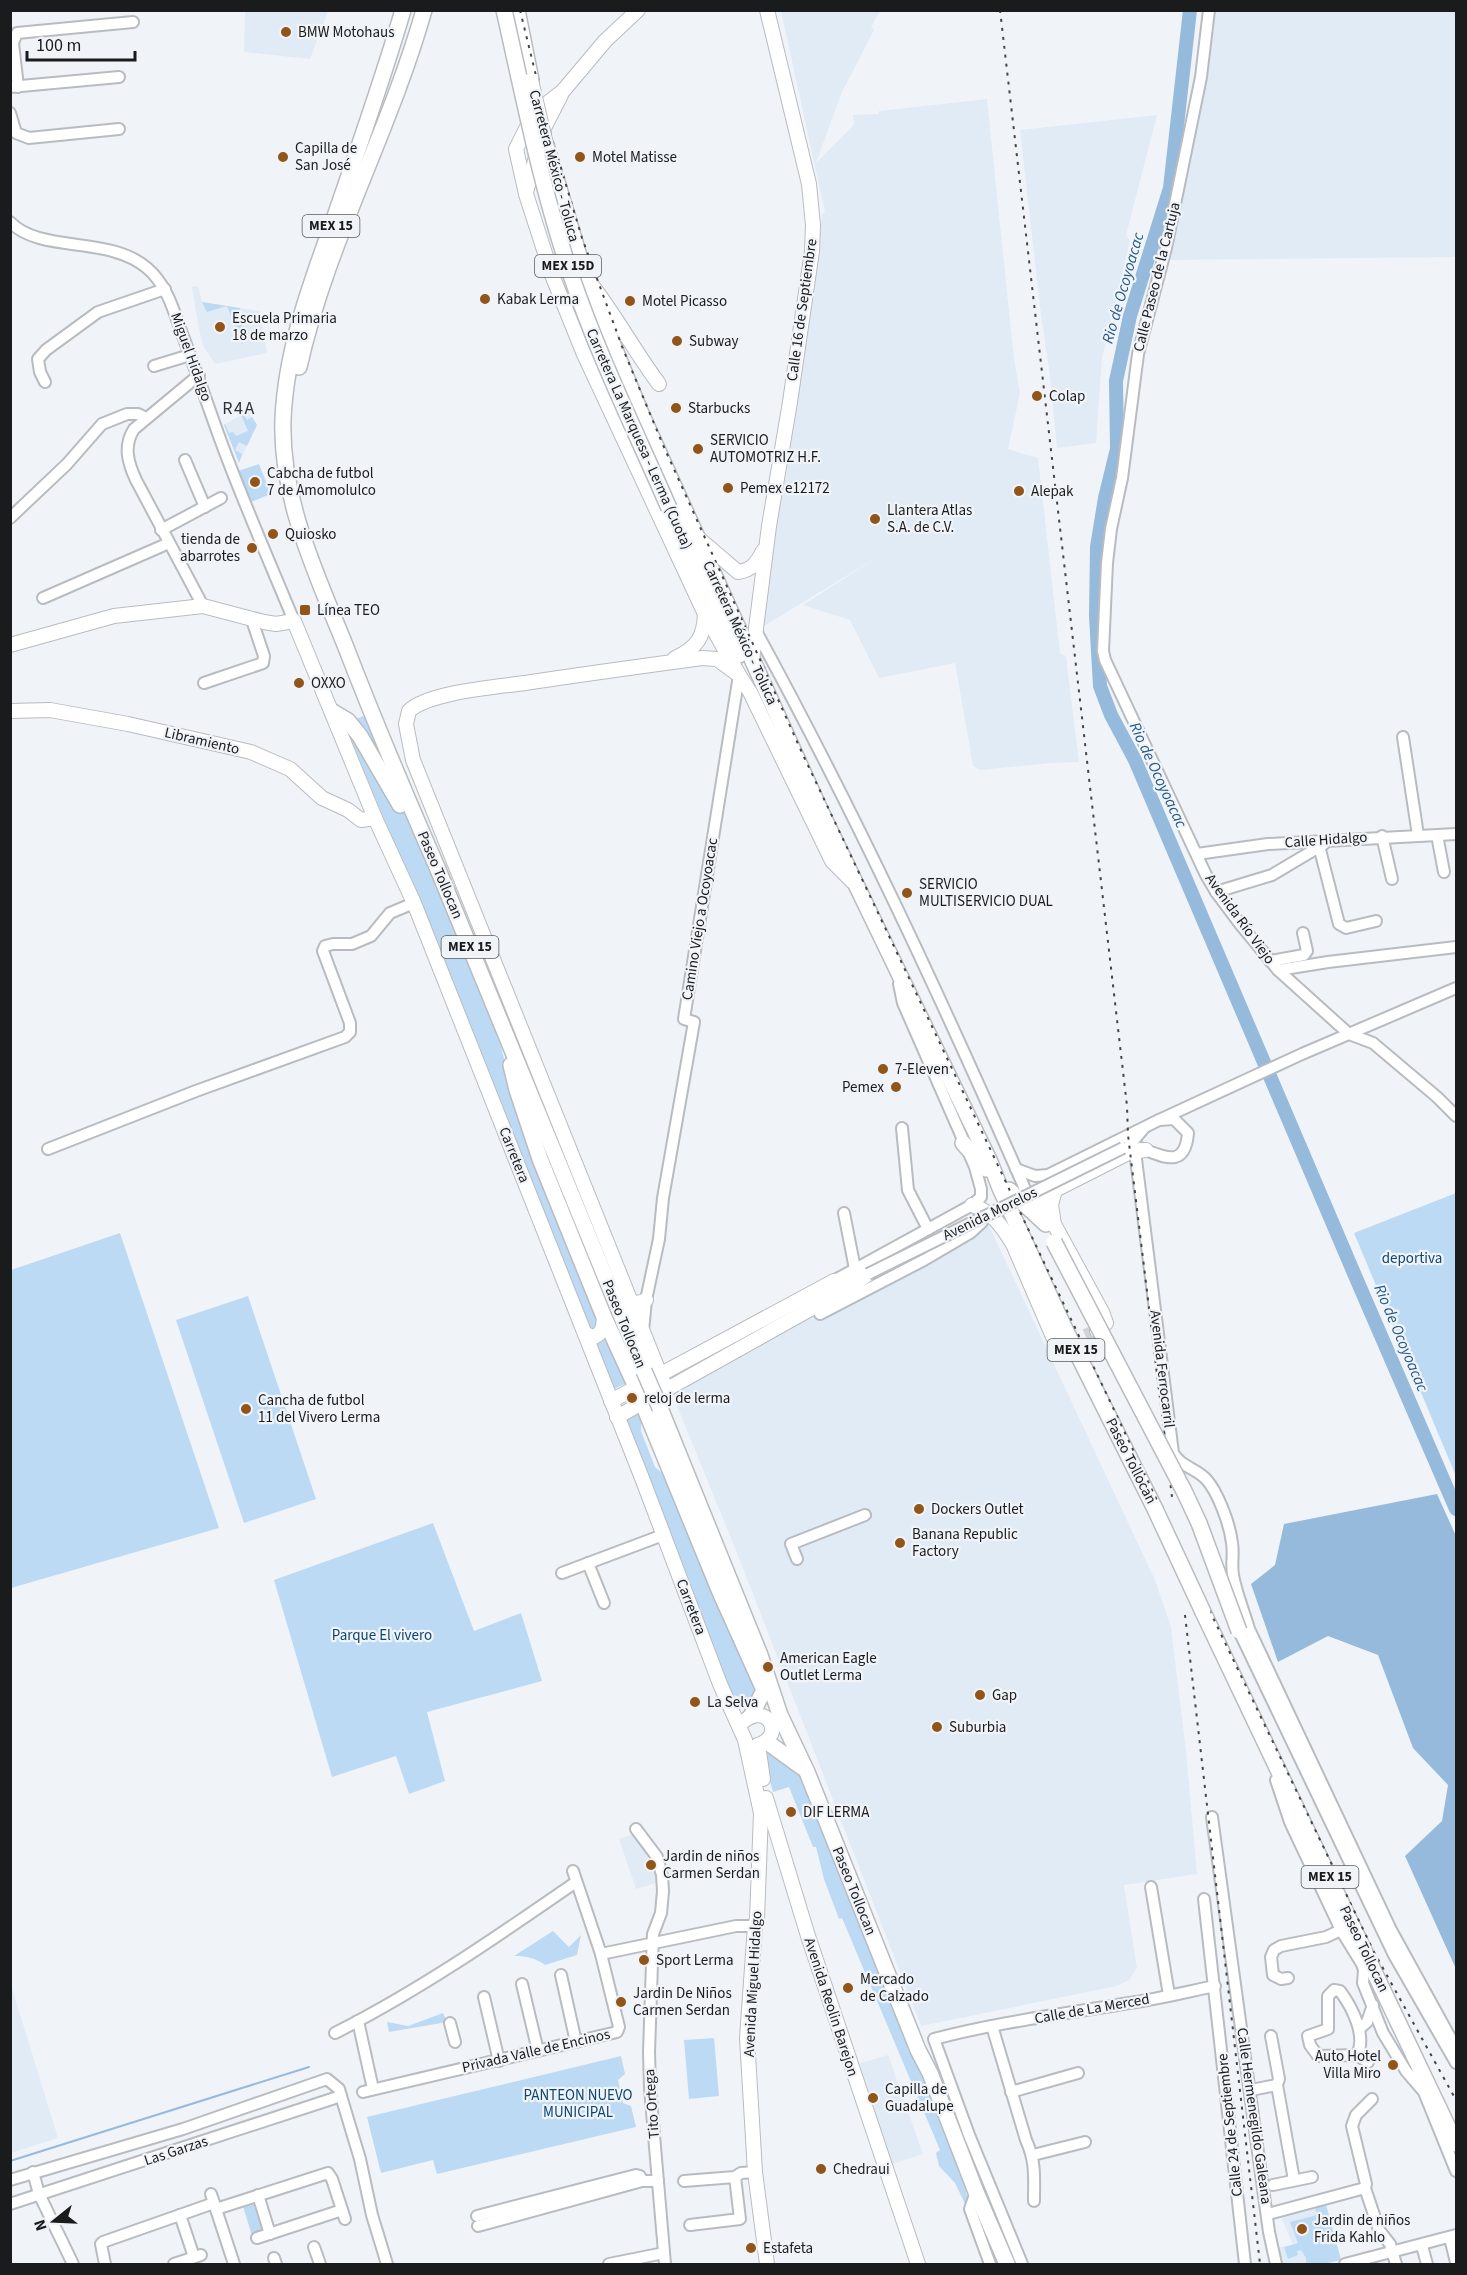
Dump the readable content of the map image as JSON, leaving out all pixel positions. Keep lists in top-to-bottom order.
{
  "streets": {
    "highway": [
      "Carretera México - Toluca",
      "MEX 15",
      "MEX 15D",
      "Carretera La Marquesa - Lerma (Cuota)",
      "Paseo Tollocan"
    ],
    "main road": [
      "Calle 16 de Septiembre",
      "Libramiento",
      "Carretera",
      "Avenida Morelos",
      "Avenida Miguel Hidalgo",
      "Avenida Reolin Barejon"
    ],
    "street": [
      "Calle Paseo de la Cartuja",
      "Miguel Hidalgo",
      "Calle Hidalgo",
      "Camino Viejo a Ocoyoacac",
      "Avenida Río Viejo",
      "Avenida Ferrocarril",
      "Calle de La Merced",
      "Privada Valle de Encinos",
      "Tito Ortega",
      "Calle Hermenegildo Galeana",
      "Calle 24 de Septiembre",
      "Las Garzas"
    ]
  },
  "crossings": [
    ["Carretera México - Toluca", "Calle 16 de Septiembre"],
    ["Carretera México - Toluca", "Carretera La Marquesa - Lerma (Cuota)"],
    ["Carretera México - Toluca", "Paseo Tollocan"],
    ["MEX 15", "Paseo Tollocan"],
    ["Calle Paseo de la Cartuja", "Avenida Río Viejo"],
    ["Miguel Hidalgo", "Carretera"],
    ["Carretera La Marquesa - Lerma (Cuota)", "Paseo Tollocan"],
    ["Libramiento", "Carretera"],
    ["Calle Hidalgo", "Avenida Río Viejo"],
    ["Paseo Tollocan", "Avenida Miguel Hidalgo"],
    ["Paseo Tollocan", "Avenida Reolin Barejon"],
    ["Carretera", "Avenida Morelos"],
    ["Avenida Morelos", "Avenida Ferrocarril"],
    ["Avenida Miguel Hidalgo", "Avenida Reolin Barejon"],
    ["Calle de La Merced", "Calle 24 de Septiembre"]
  ],
  "districts": ["R4A"],
  "water": ["Rio de Ocoyoacac"],
  "parks": ["deportiva", "Parque El vivero", "PANTEON NUEVO MUNICIPAL"],
  "places": {
    "other": [
      "BMW Motohaus",
      "Capilla de San José",
      "Motel Matisse",
      "Kabak Lerma",
      "Motel Picasso",
      "Escuela Primaria 18 de marzo",
      "Subway",
      "Colap",
      "Starbucks",
      "SERVICIO AUTOMOTRIZ H.F.",
      "Cabcha de futbol 7 de Amomolulco",
      "Pemex e12172",
      "Alepak",
      "Llantera Atlas S.A. de C.V.",
      "Quiosko",
      "tienda de abarrotes",
      "OXXO",
      "SERVICIO MULTISERVICIO DUAL",
      "7-Eleven",
      "Pemex",
      "reloj de lerma",
      "Cancha de futbol 11 del Vivero Lerma",
      "Dockers Outlet",
      "Banana Republic Factory",
      "American Eagle Outlet Lerma",
      "Gap",
      "La Selva",
      "Suburbia",
      "DIF LERMA",
      "Jardin de niños Carmen Serdan",
      "Sport Lerma",
      "Mercado de Calzado",
      "Jardin De Niños Carmen Serdan",
      "Auto Hotel Villa Miro",
      "Capilla de Guadalupe",
      "Chedraui",
      "Jardin de niños Frida Kahlo",
      "Estafeta"
    ],
    "transit": ["Línea TEO"]
  },
  "scale_bar": "100 m",
  "north": "left"
}
